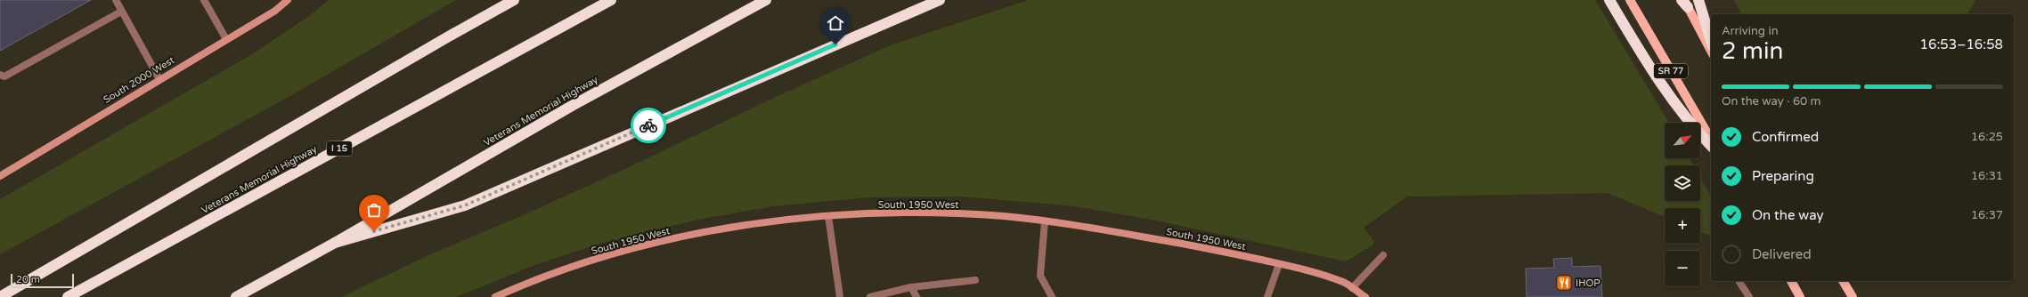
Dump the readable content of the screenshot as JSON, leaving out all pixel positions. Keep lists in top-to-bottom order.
{
  "streets": {
    "highway": ["Veterans Memorial Highway", "I 15"],
    "main road": ["SR 77"],
    "street": ["South 2000 West", "South 1950 West"]
  },
  "places": {
    "restaurant": ["IHOP"]
  },
  "scale_bar": "20 m",
  "north": "top right",
  "page": {
    "heading": ["2 min", "Arriving in", "16:53–16:58"],
    "bar": "On the way · 60 m",
    "list": [
      ["Confirmed", "16:25"],
      ["Preparing", "16:31"],
      ["On the way", "16:37"],
      "Delivered"
    ],
    "map_buttons": ["+", "−"],
    "scale": "20 m"
  }
}
